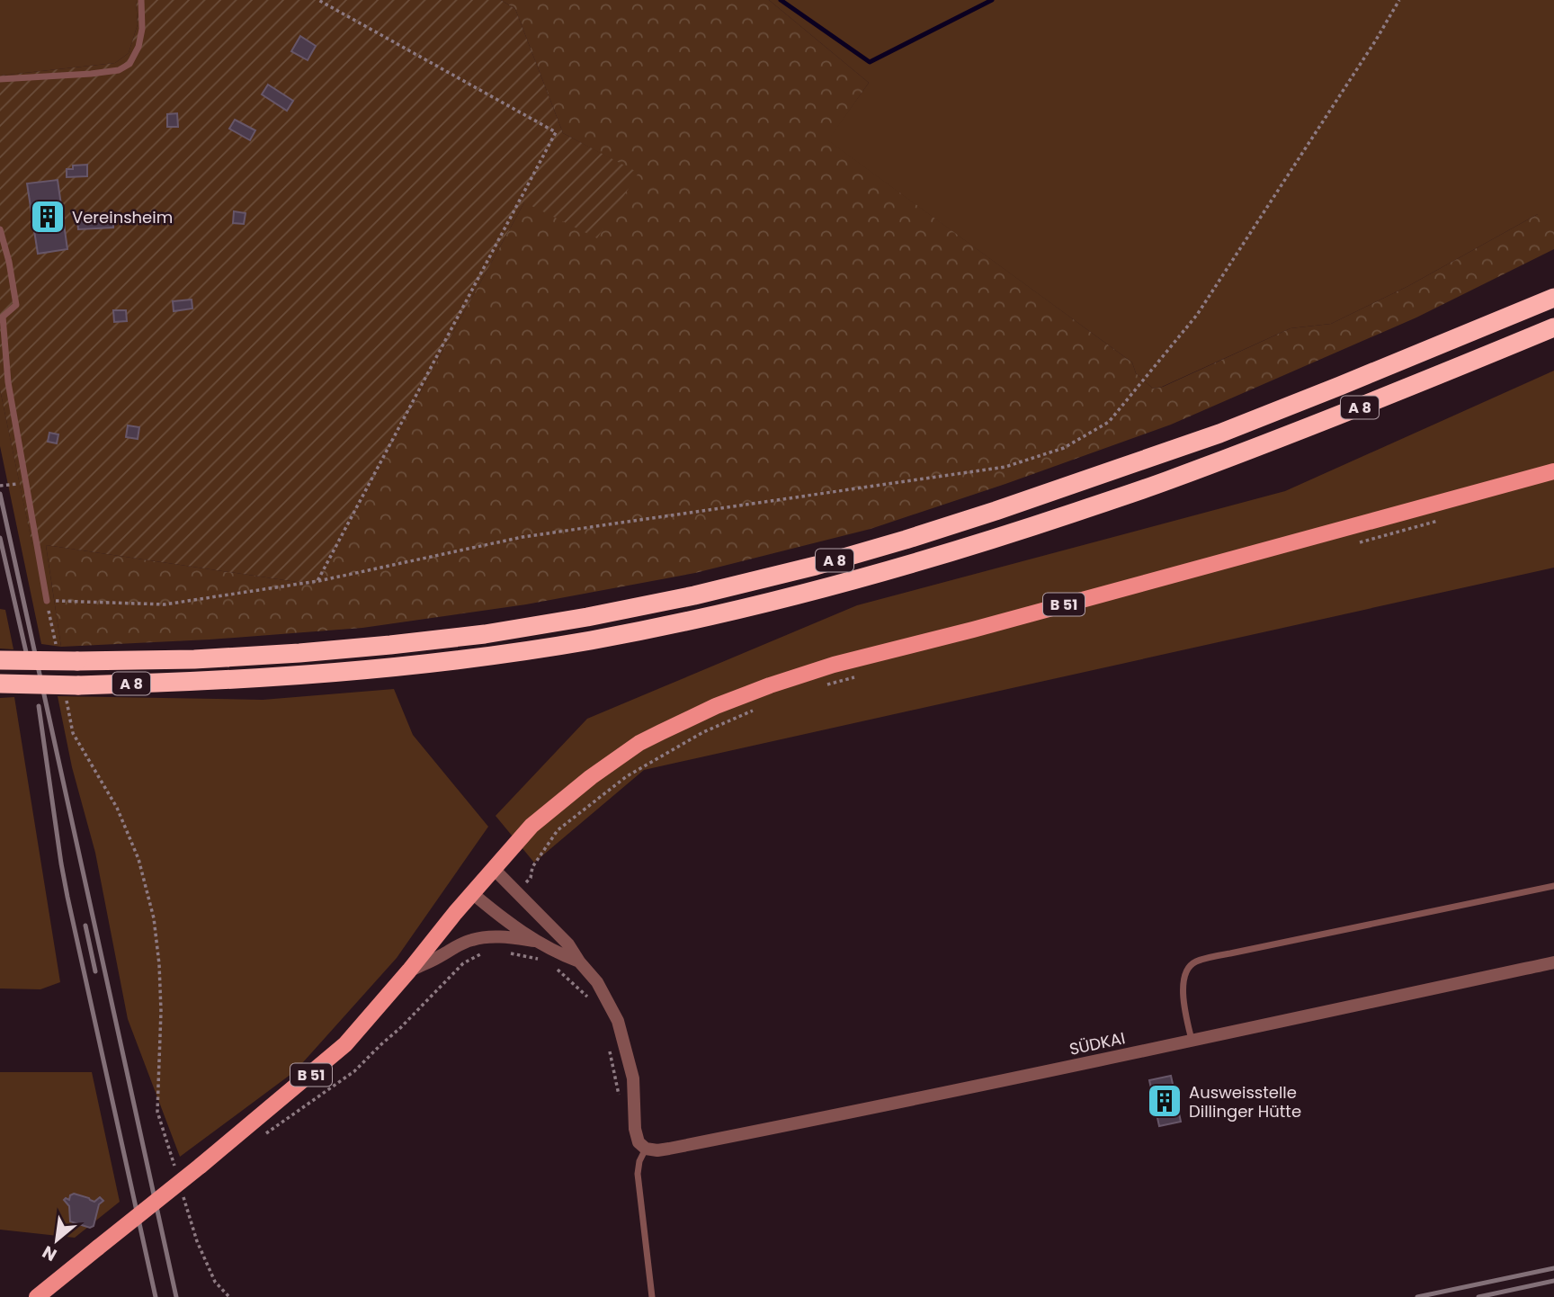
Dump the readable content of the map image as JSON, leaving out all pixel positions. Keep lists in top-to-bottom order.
{
  "streets": {
    "highway": ["A 8"],
    "main road": ["B 51"],
    "street": ["SÜDKAI"]
  },
  "places": {
    "building": ["Vereinsheim", "Ausweisstelle Dillinger Hütte"]
  },
  "north": "bottom left"
}
